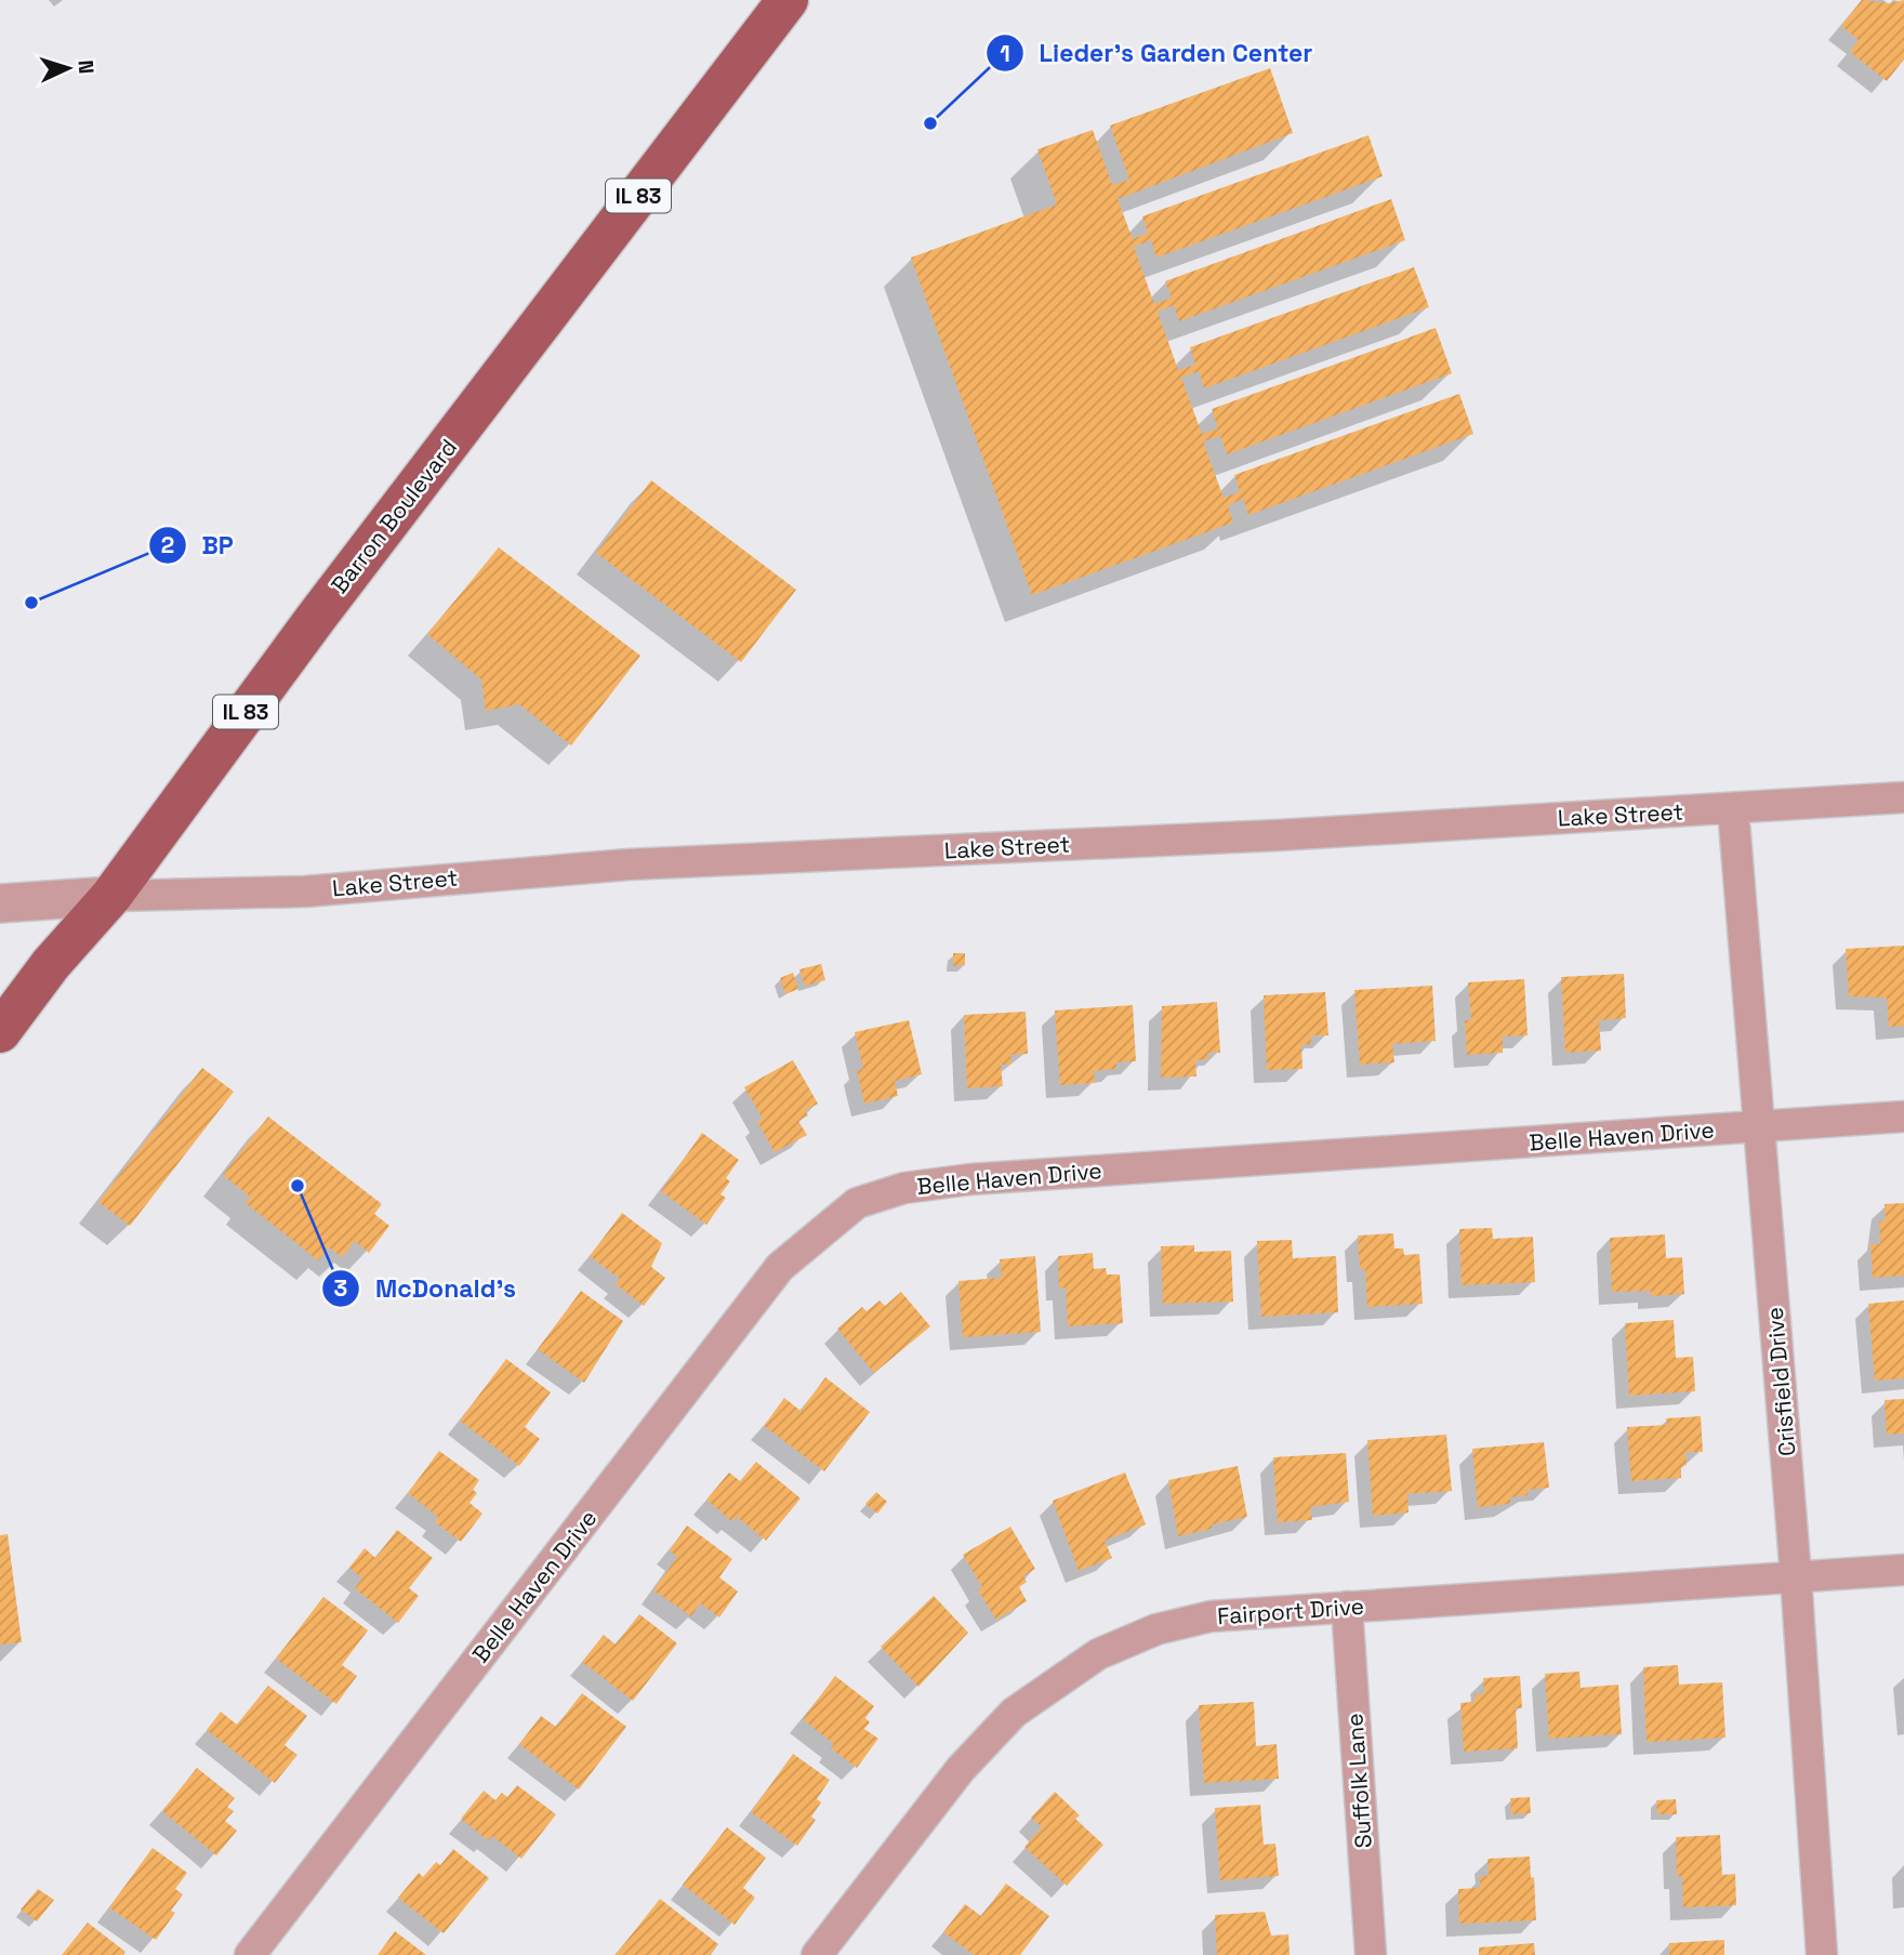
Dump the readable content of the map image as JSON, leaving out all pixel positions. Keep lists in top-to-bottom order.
{
  "streets": {
    "main road": ["IL 83", "Barron Boulevard"],
    "street": [
      "Lake Street",
      "Belle Haven Drive",
      "Crisfield Drive",
      "Fairport Drive",
      "Suffolk Lane"
    ]
  },
  "crossings": [
    ["Barron Boulevard", "Lake Street"],
    ["Lake Street", "Crisfield Drive"],
    ["Belle Haven Drive", "Crisfield Drive"],
    ["Crisfield Drive", "Fairport Drive"],
    ["Fairport Drive", "Suffolk Lane"]
  ],
  "places": ["Lieder's Garden Center", "BP", "McDonald's"],
  "north": "right"
}
